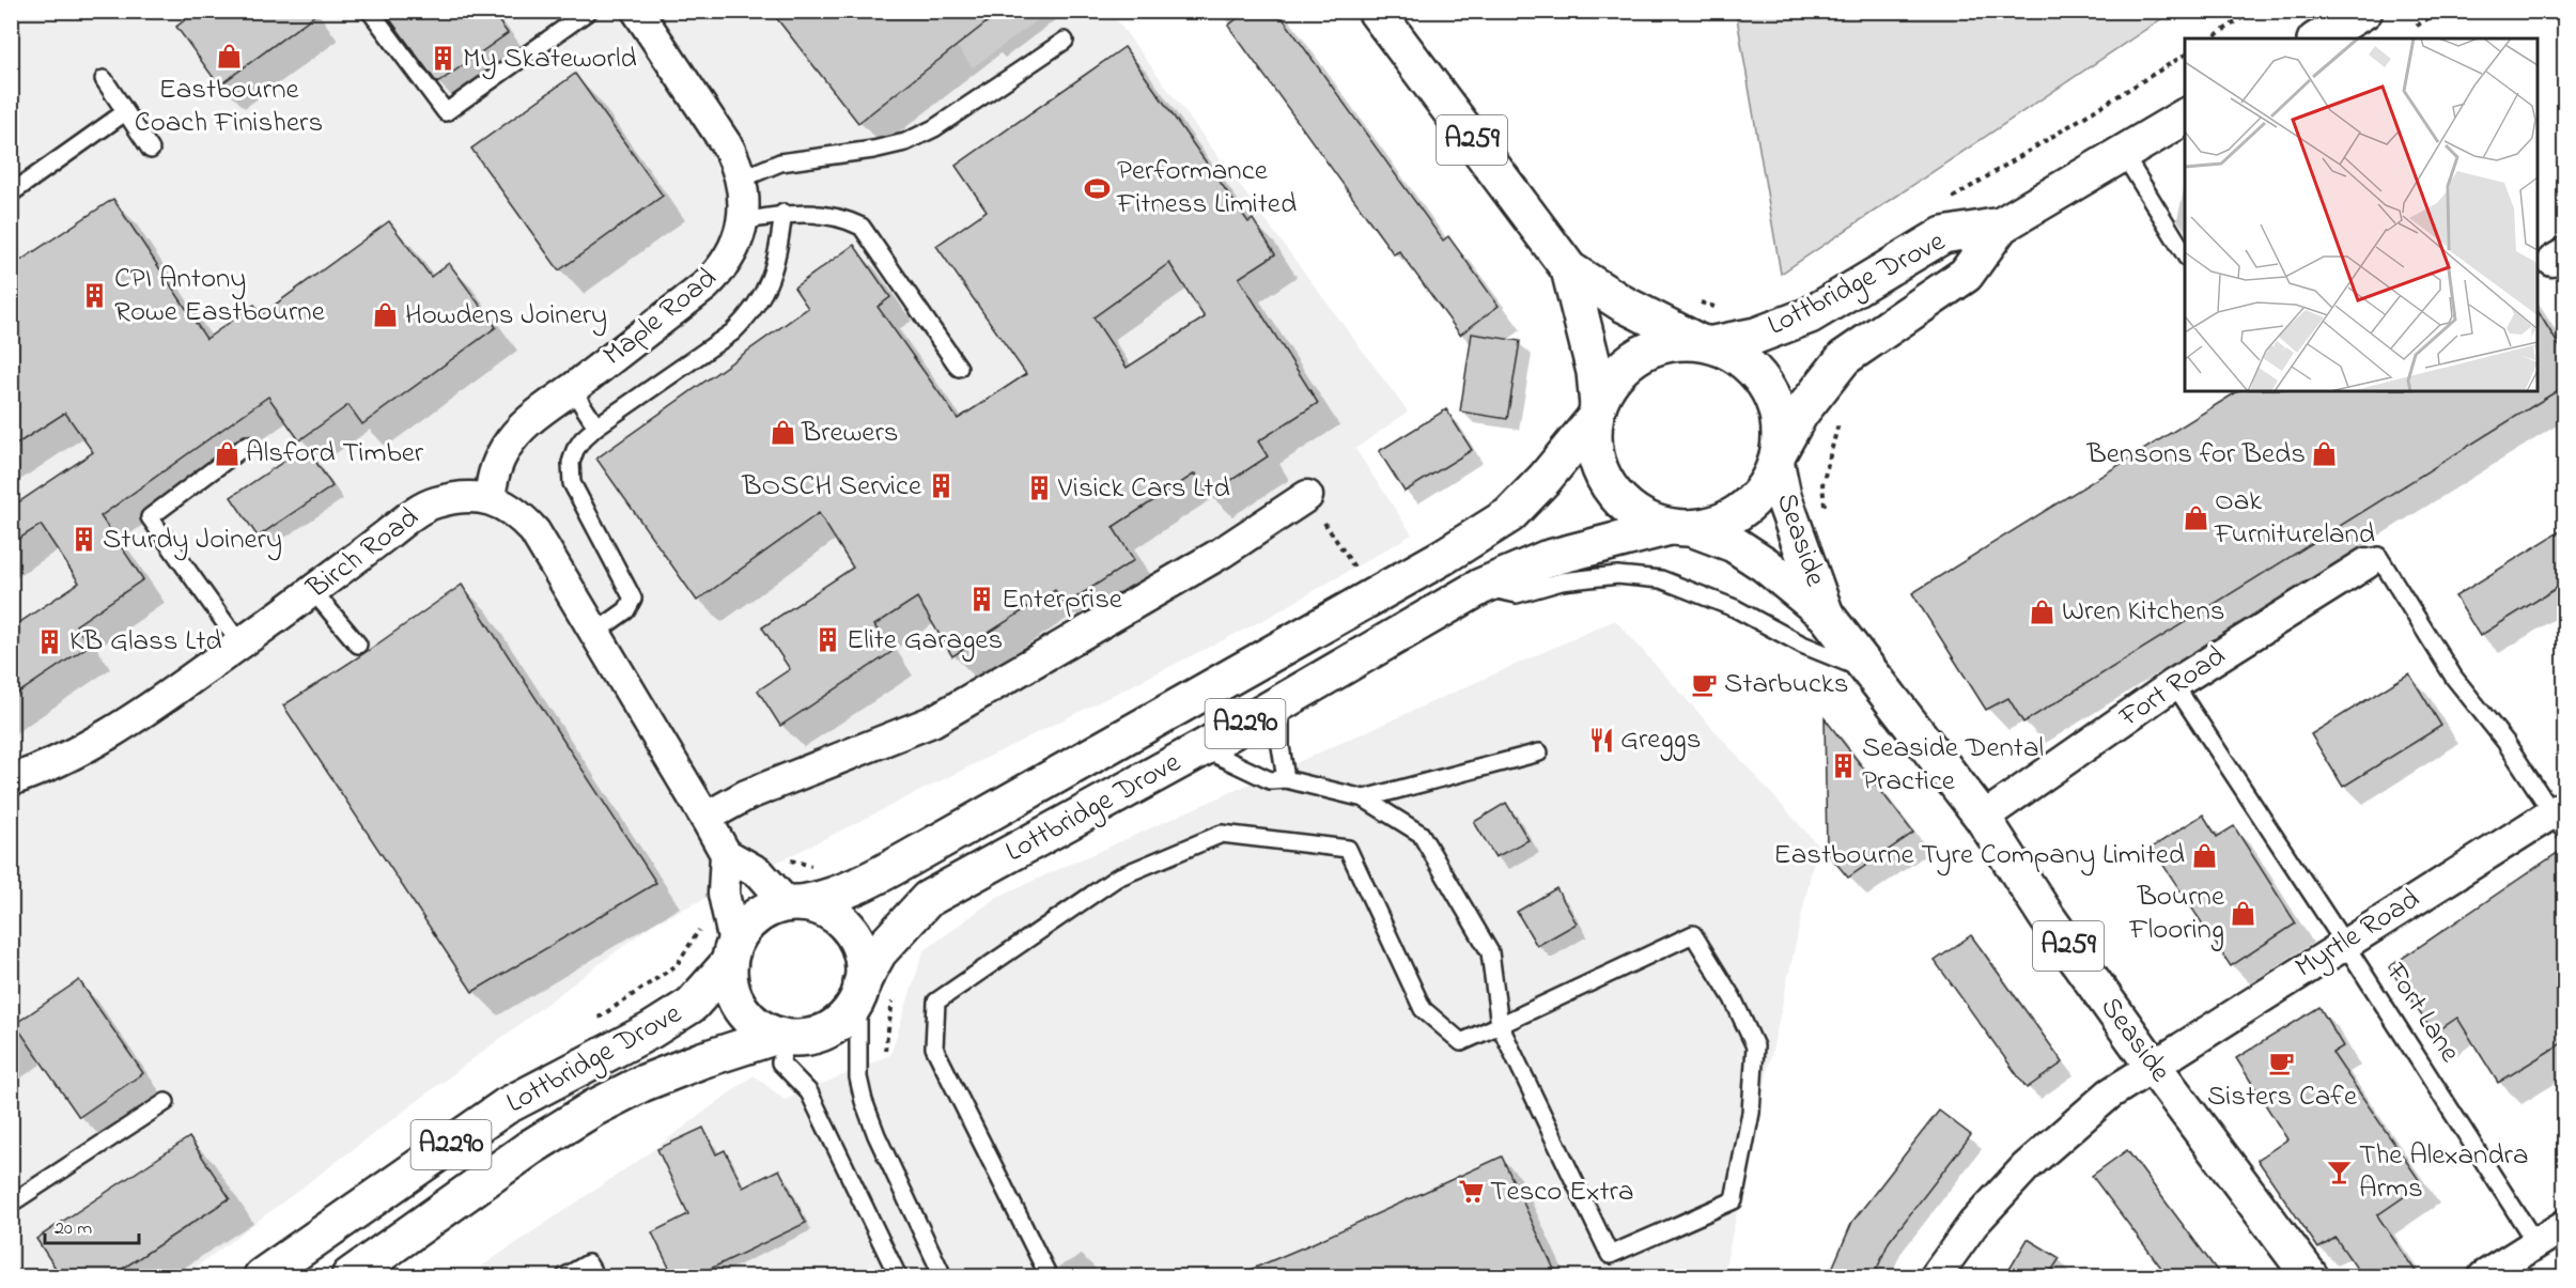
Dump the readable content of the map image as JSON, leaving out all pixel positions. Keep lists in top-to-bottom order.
{
  "streets": {
    "main road": [
      "A259",
      "Lottbridge Drove",
      "Seaside",
      "A2290"
    ],
    "street": [
      "Maple Road",
      "Birch Road",
      "Fort Road",
      "Myrtle Road"
    ],
    "lane": ["Fort Lane"]
  },
  "crossings": [
    ["A259", "Lottbridge Drove"],
    ["A259", "Seaside"],
    ["Lottbridge Drove", "Seaside"],
    ["Maple Road", "Birch Road"],
    ["Seaside", "Fort Road"],
    ["Seaside", "Myrtle Road"],
    ["Fort Road", "Fort Lane"],
    ["Myrtle Road", "Fort Lane"]
  ],
  "places": {
    "shop": [
      "Eastbourne Coach Finishers",
      "Howdens Joinery",
      "Brewers",
      "Alsford Timber",
      "Bensons for Beds",
      "Oak Furnitureland",
      "Wren Kitchens",
      "Eastbourne Tyre Company Limited",
      "Bourne Flooring"
    ],
    "building": [
      "My Skateworld",
      "CPI Antony Rowe Eastbourne",
      "BOSCH Service",
      "Visick Cars Ltd",
      "Sturdy Joinery",
      "Enterprise",
      "Elite Garages",
      "KB Glass Ltd",
      "Seaside Dental Practice"
    ],
    "sports": ["Performance Fitness Limited"],
    "cafe": ["Starbucks", "Sisters Cafe"],
    "restaurant": ["Greggs"],
    "bar": ["The Alexandra Arms"],
    "supermarket": ["Tesco Extra"]
  },
  "scale_bar": "20 m"
}
